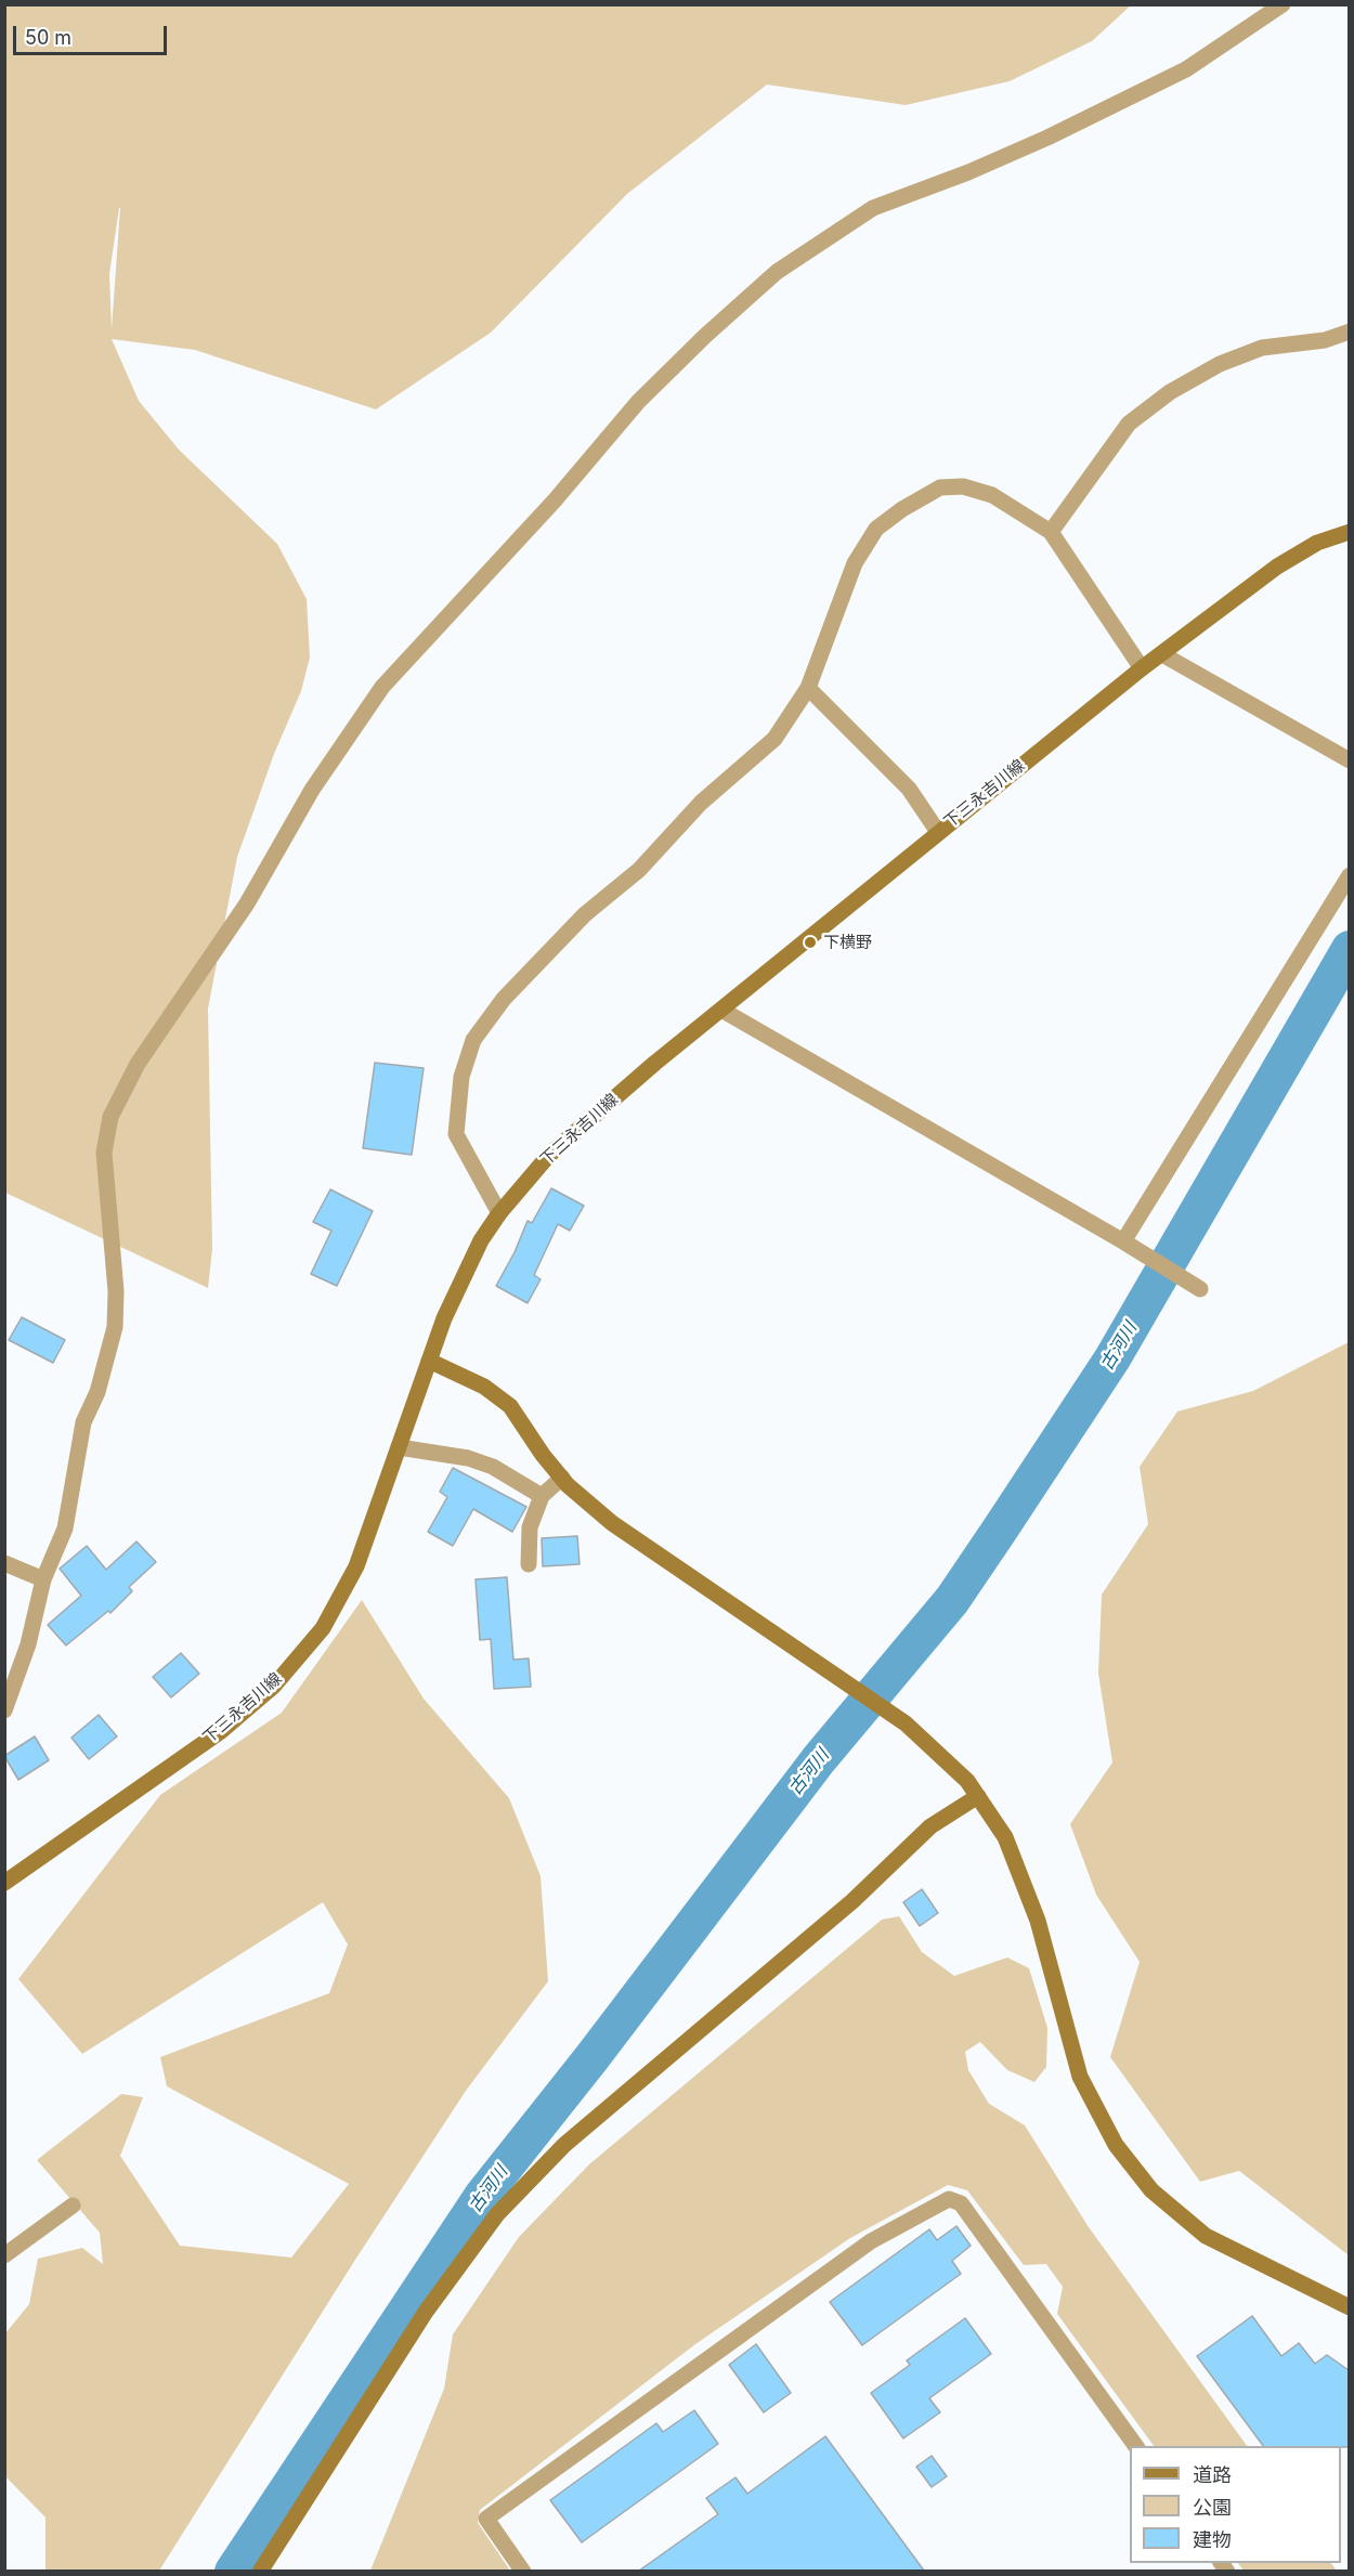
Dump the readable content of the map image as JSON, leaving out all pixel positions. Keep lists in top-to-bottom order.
{
  "streets": {
    "street": ["下三永吉川線"]
  },
  "water": ["古河川"],
  "places": ["下横野"],
  "legend": ["道路", "公園", "建物"],
  "scale_bar": "50 m"
}
